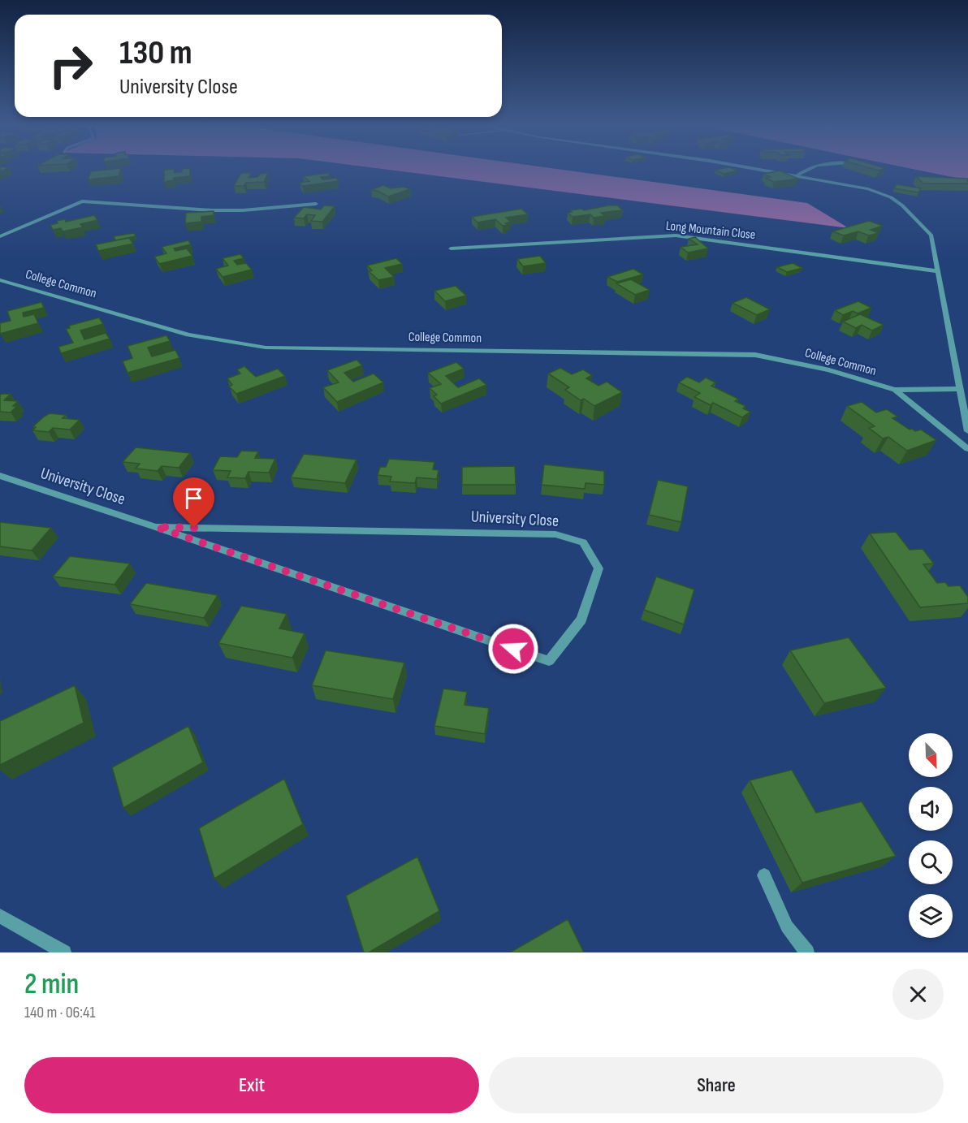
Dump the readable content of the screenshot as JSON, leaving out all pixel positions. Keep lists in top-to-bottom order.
{
  "streets": {
    "street": ["Long Mountain Close", "College Common", "University Close"]
  },
  "north": "bottom right",
  "page": {
    "turn": ["130 m", "University Close"],
    "heading": ["2 min", "140 m · 06:41"],
    "buttons": ["Exit", "Share"]
  }
}
